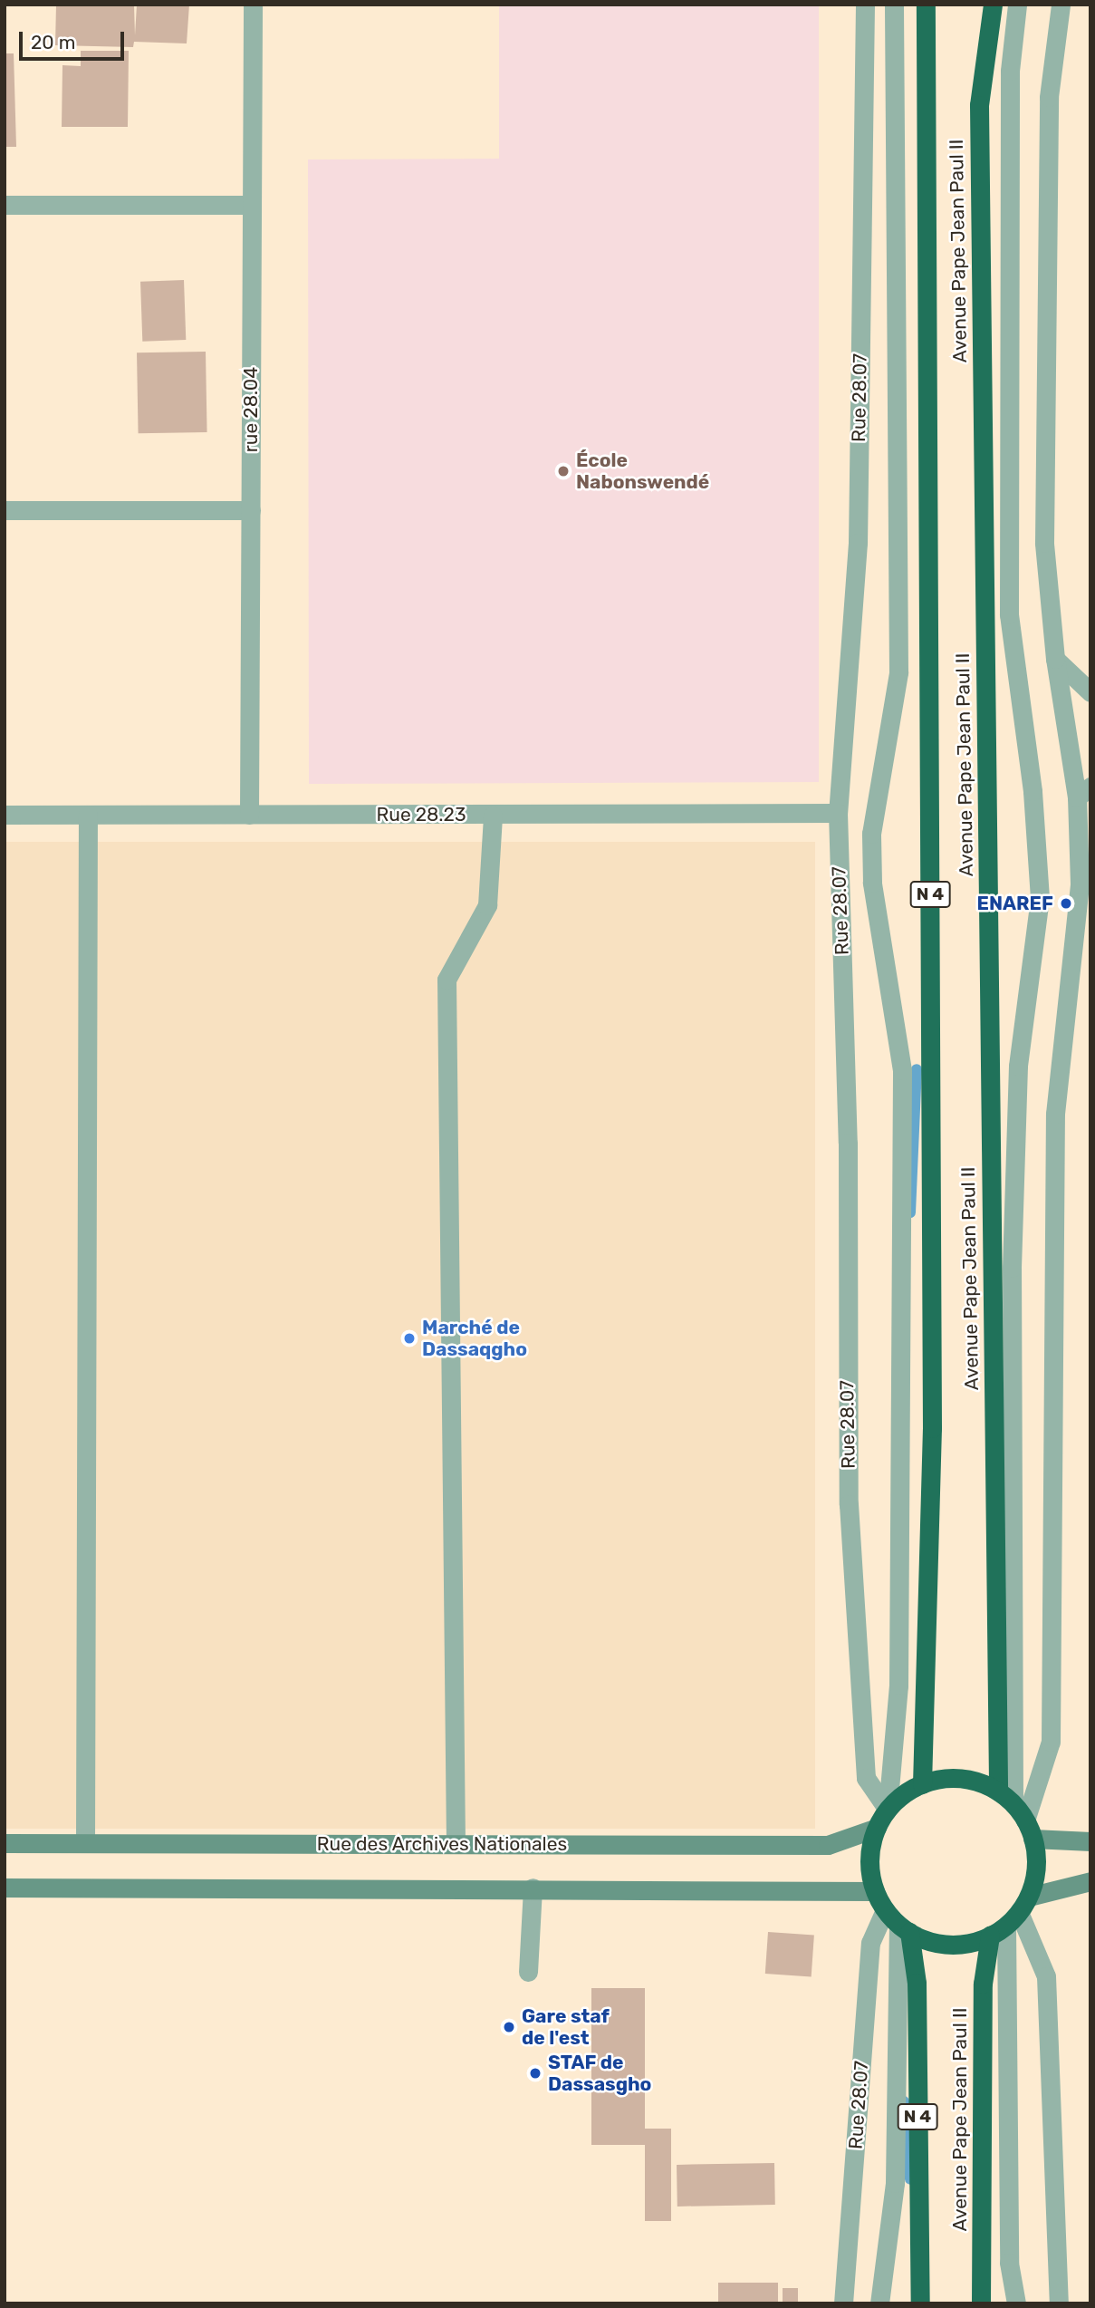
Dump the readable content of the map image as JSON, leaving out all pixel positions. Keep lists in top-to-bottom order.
{
  "streets": {
    "highway": ["Avenue Pape Jean Paul II", "N 4"],
    "street": [
      "Rue 28.07",
      "rue 28.04",
      "Rue 28.23",
      "Rue des Archives Nationales"
    ]
  },
  "crossings": [
    ["Avenue Pape Jean Paul II", "Rue 28.07"],
    ["Avenue Pape Jean Paul II", "N 4"],
    ["Avenue Pape Jean Paul II", "Rue des Archives Nationales"],
    ["Rue 28.07", "Rue 28.23"],
    ["Rue 28.07", "N 4"],
    ["Rue 28.07", "Rue des Archives Nationales"],
    ["rue 28.04", "Rue 28.23"],
    ["N 4", "Rue des Archives Nationales"]
  ],
  "places": [
    "École Nabonswendé",
    "ENAREF",
    "Marché de Dassaqgho",
    "Gare staf de l'est",
    "STAF de Dassasgho"
  ],
  "scale_bar": "20 m"
}
